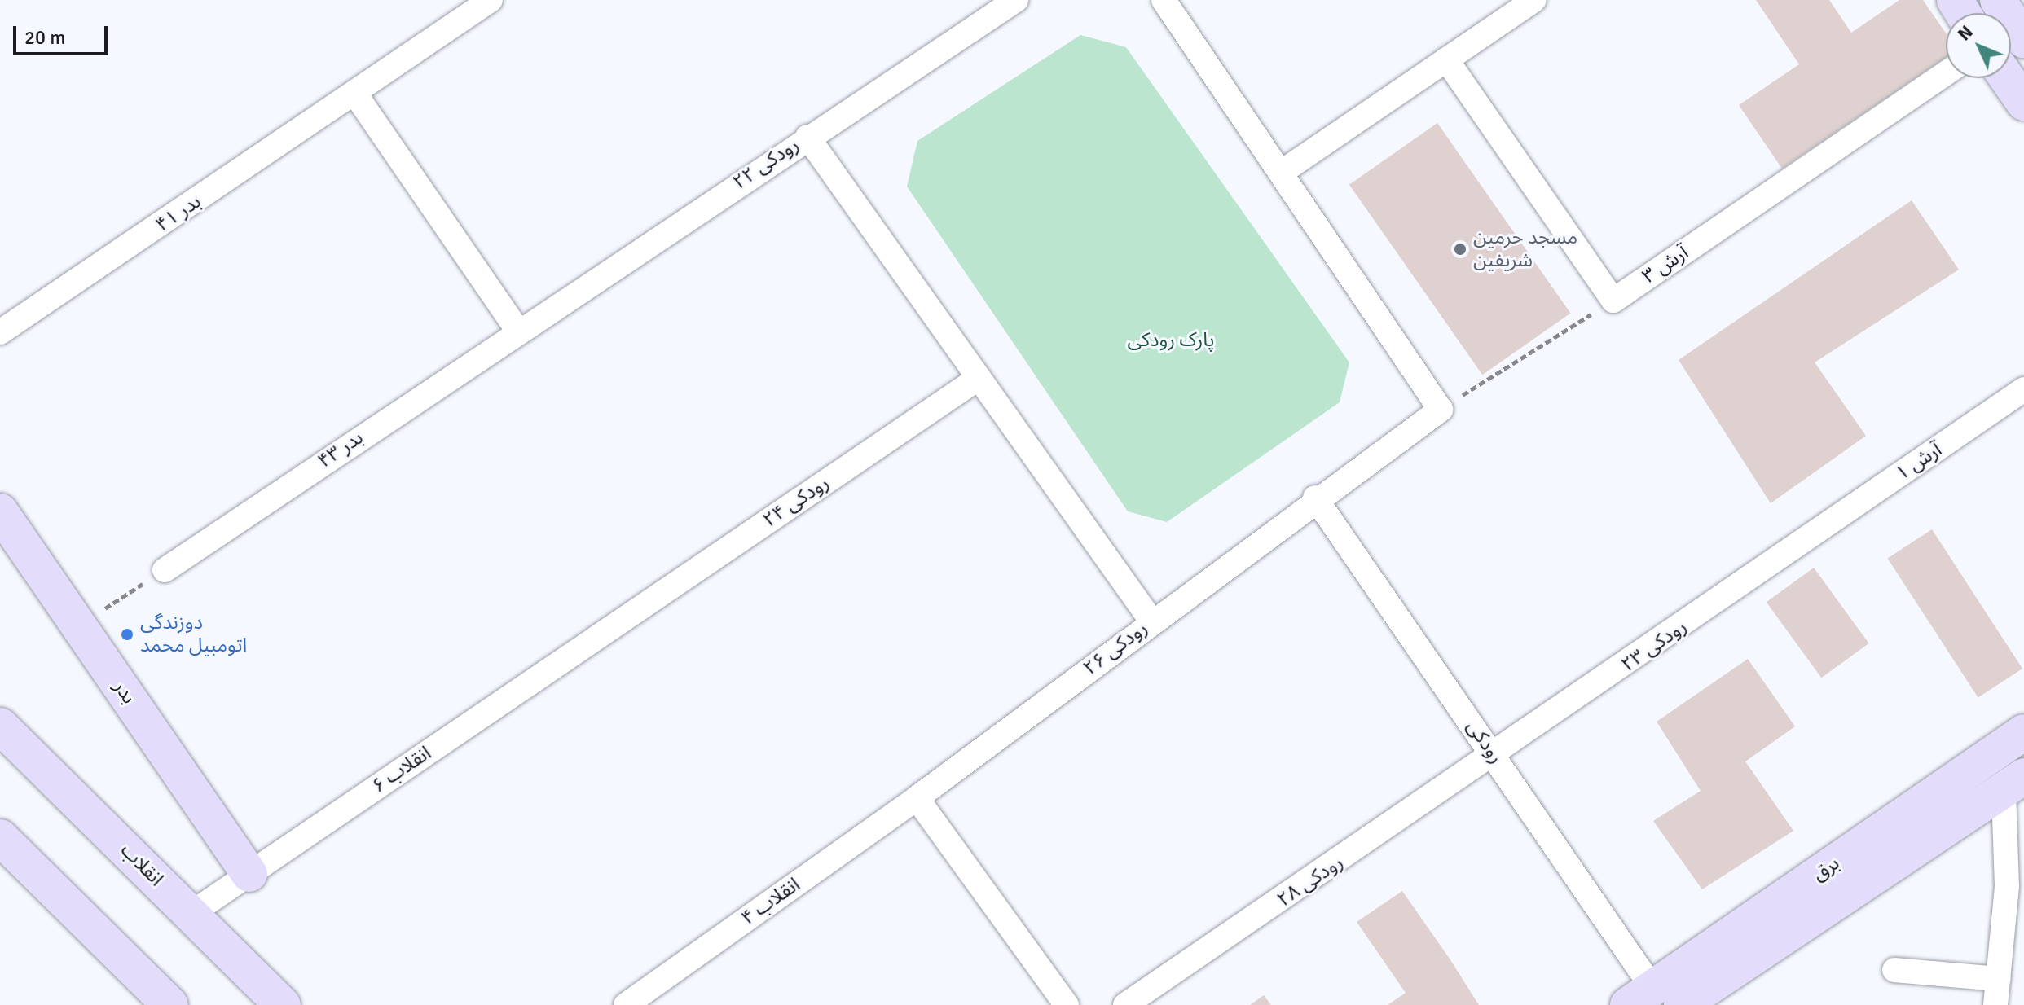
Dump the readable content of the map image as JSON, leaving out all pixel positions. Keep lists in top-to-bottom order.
{
  "streets": {
    "street": [
      "رودکی ۲۲",
      "بدر ۴۱",
      "آرش ۳",
      "بدر ۴۳",
      "آرش ۱",
      "رودکی ۲۴",
      "رودکی ۲۳",
      "رودکی ۲۶",
      "بدر",
      "رودکی",
      "انقلاب ۶",
      "انقلاب",
      "برق",
      "رودکی ۲۸",
      "انقلاب ۴"
    ]
  },
  "crossings": [
    ["رودکی ۲۲", "بدر ۴۳"],
    ["آرش ۱", "رودکی ۲۳"],
    ["رودکی ۲۴", "انقلاب ۶"],
    ["رودکی ۲۳", "رودکی"],
    ["رودکی ۲۳", "رودکی ۲۸"],
    ["رودکی ۲۶", "رودکی"],
    ["رودکی ۲۶", "انقلاب ۴"],
    ["بدر", "انقلاب ۶"],
    ["رودکی", "برق"],
    ["رودکی", "رودکی ۲۸"],
    ["انقلاب ۶", "انقلاب"]
  ],
  "parks": ["پارک رودکی"],
  "places": ["مسجد حرمین شریفین", "دوزندگی اتومبیل محمد"],
  "scale_bar": "20 m",
  "north": "top left"
}
